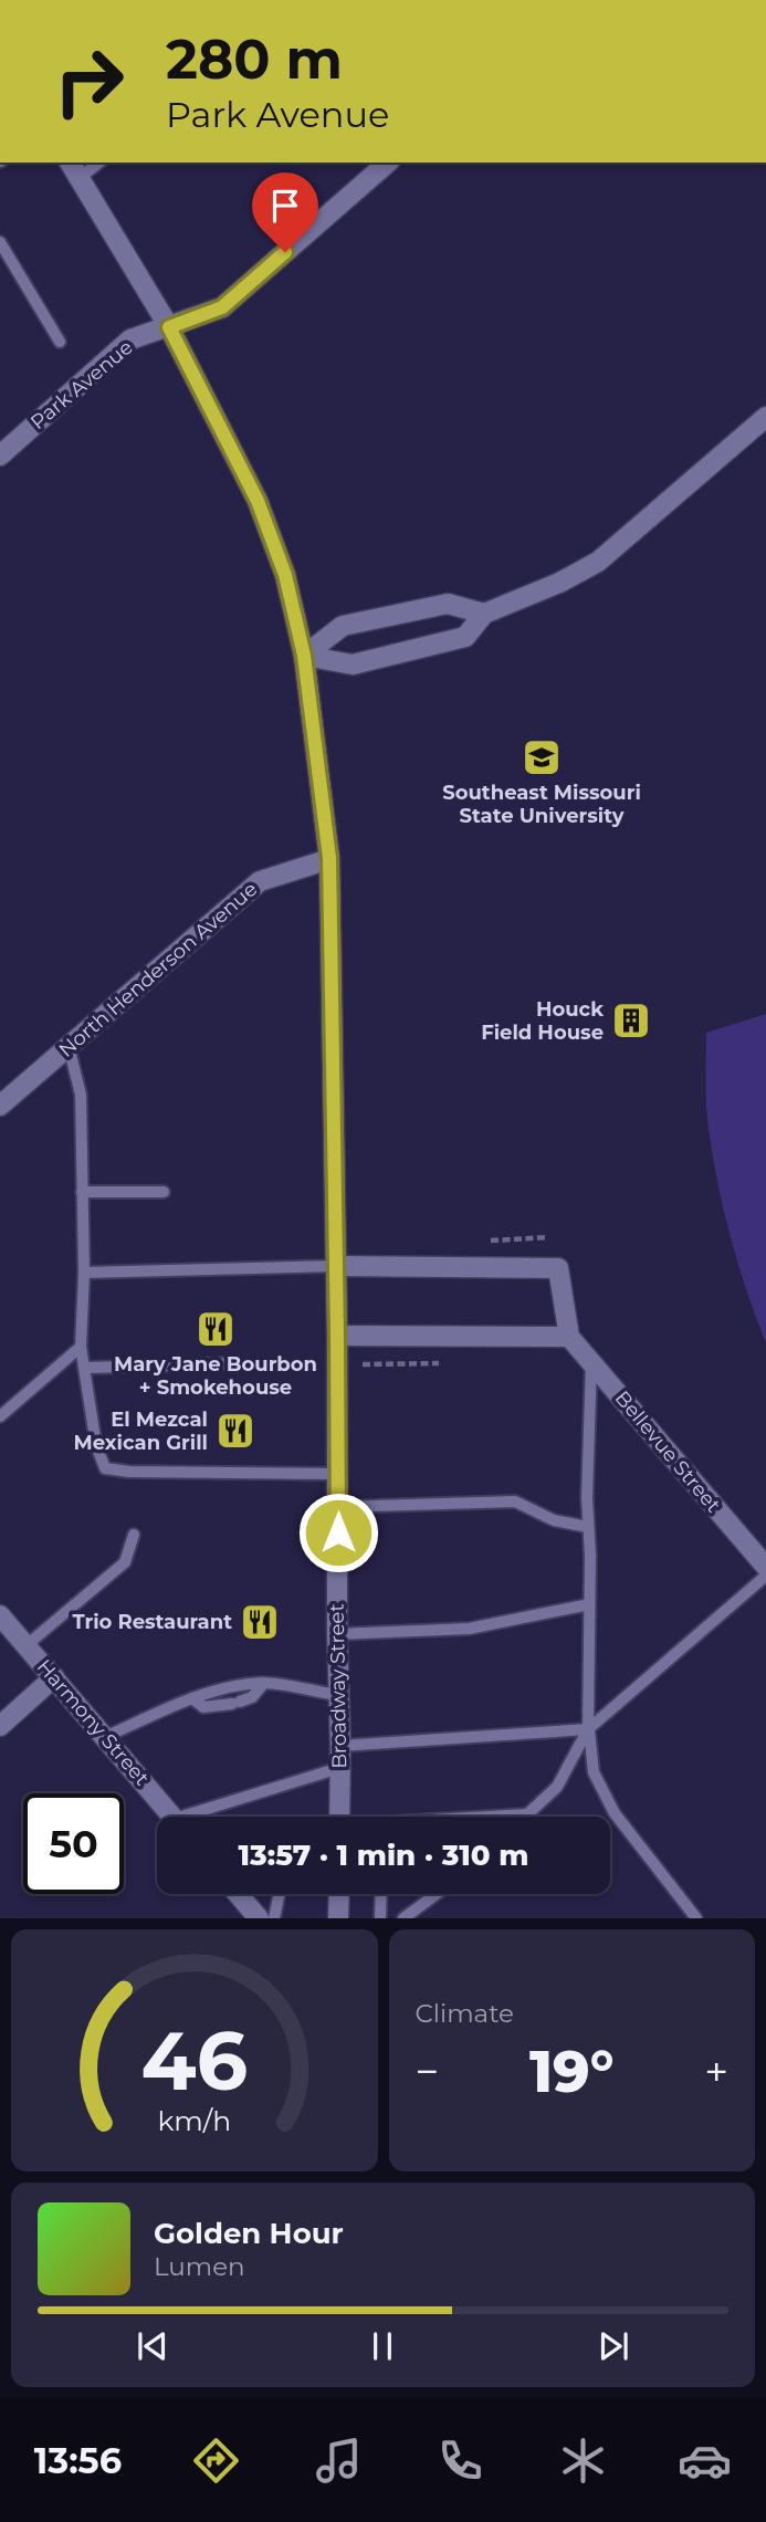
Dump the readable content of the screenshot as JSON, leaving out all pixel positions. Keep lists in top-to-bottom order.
{
  "streets": {
    "street": [
      "Park Avenue",
      "North Henderson Avenue",
      "Bellevue Street",
      "Broadway Street",
      "Harmony Street"
    ]
  },
  "crossings": [
    ["Park Avenue", "Broadway Street"],
    ["North Henderson Avenue", "Broadway Street"]
  ],
  "places": {
    "school or university": ["Southeast Missouri State University"],
    "building": ["Houck Field House"],
    "restaurant": ["Mary Jane Bourbon + Smokehouse", "El Mezcal Mexican Grill", "Trio Restaurant"]
  },
  "page": {
    "turn": ["280 m", "Park Avenue"],
    "limit": "50",
    "trip": "13:57 · 1 min · 310 m",
    "tile": "Climate",
    "heat": ["−", "19°", "+"],
    "song": ["Golden Hour", "Lumen"],
    "tabs": "13:56",
    "gauge": ["46", "km/h"]
  }
}
